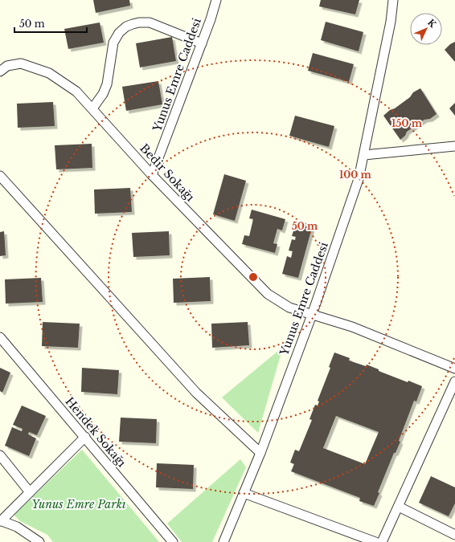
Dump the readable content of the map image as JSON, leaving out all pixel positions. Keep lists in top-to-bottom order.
{
  "streets": {
    "street": ["Yunus Emre Caddesi", "Bedir Sokağı", "Hendek Sokağı"]
  },
  "crossings": [
    ["Yunus Emre Caddesi", "Bedir Sokağı"]
  ],
  "parks": ["Yunus Emre Parkı"],
  "scale_bar": "50 m",
  "north": "top right",
  "rings": ["150 m", "100 m", "50 m"]
}
